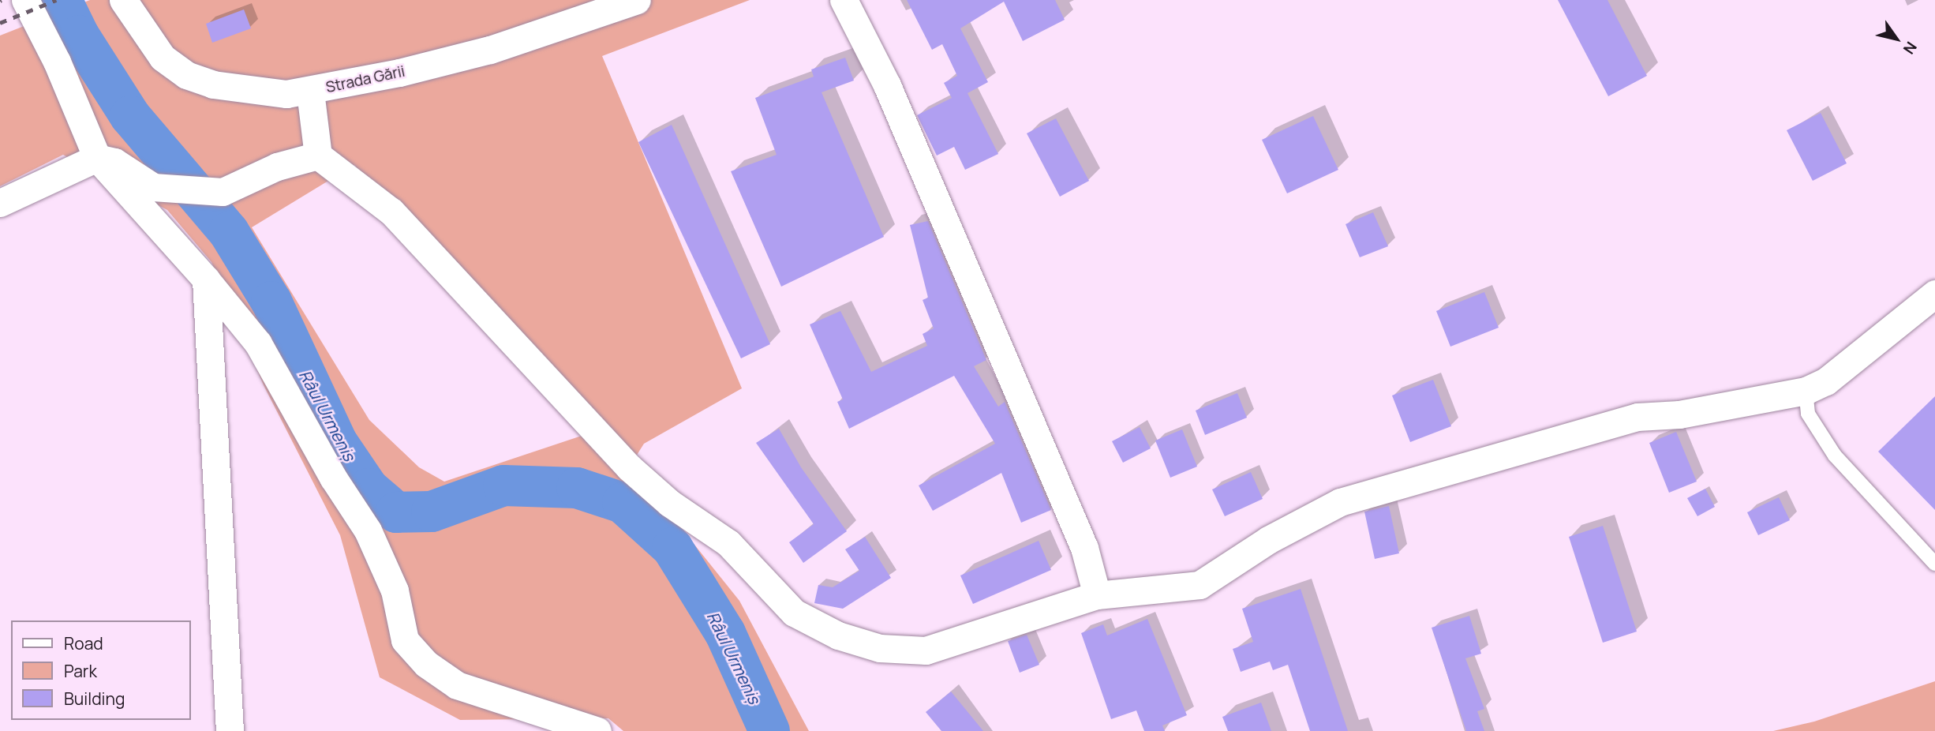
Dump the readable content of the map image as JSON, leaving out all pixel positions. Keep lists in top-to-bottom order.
{
  "streets": {
    "street": ["Strada Gării"]
  },
  "water": ["Râul Urmeniș"],
  "legend": ["Road", "Park", "Building"],
  "north": "bottom right"
}
